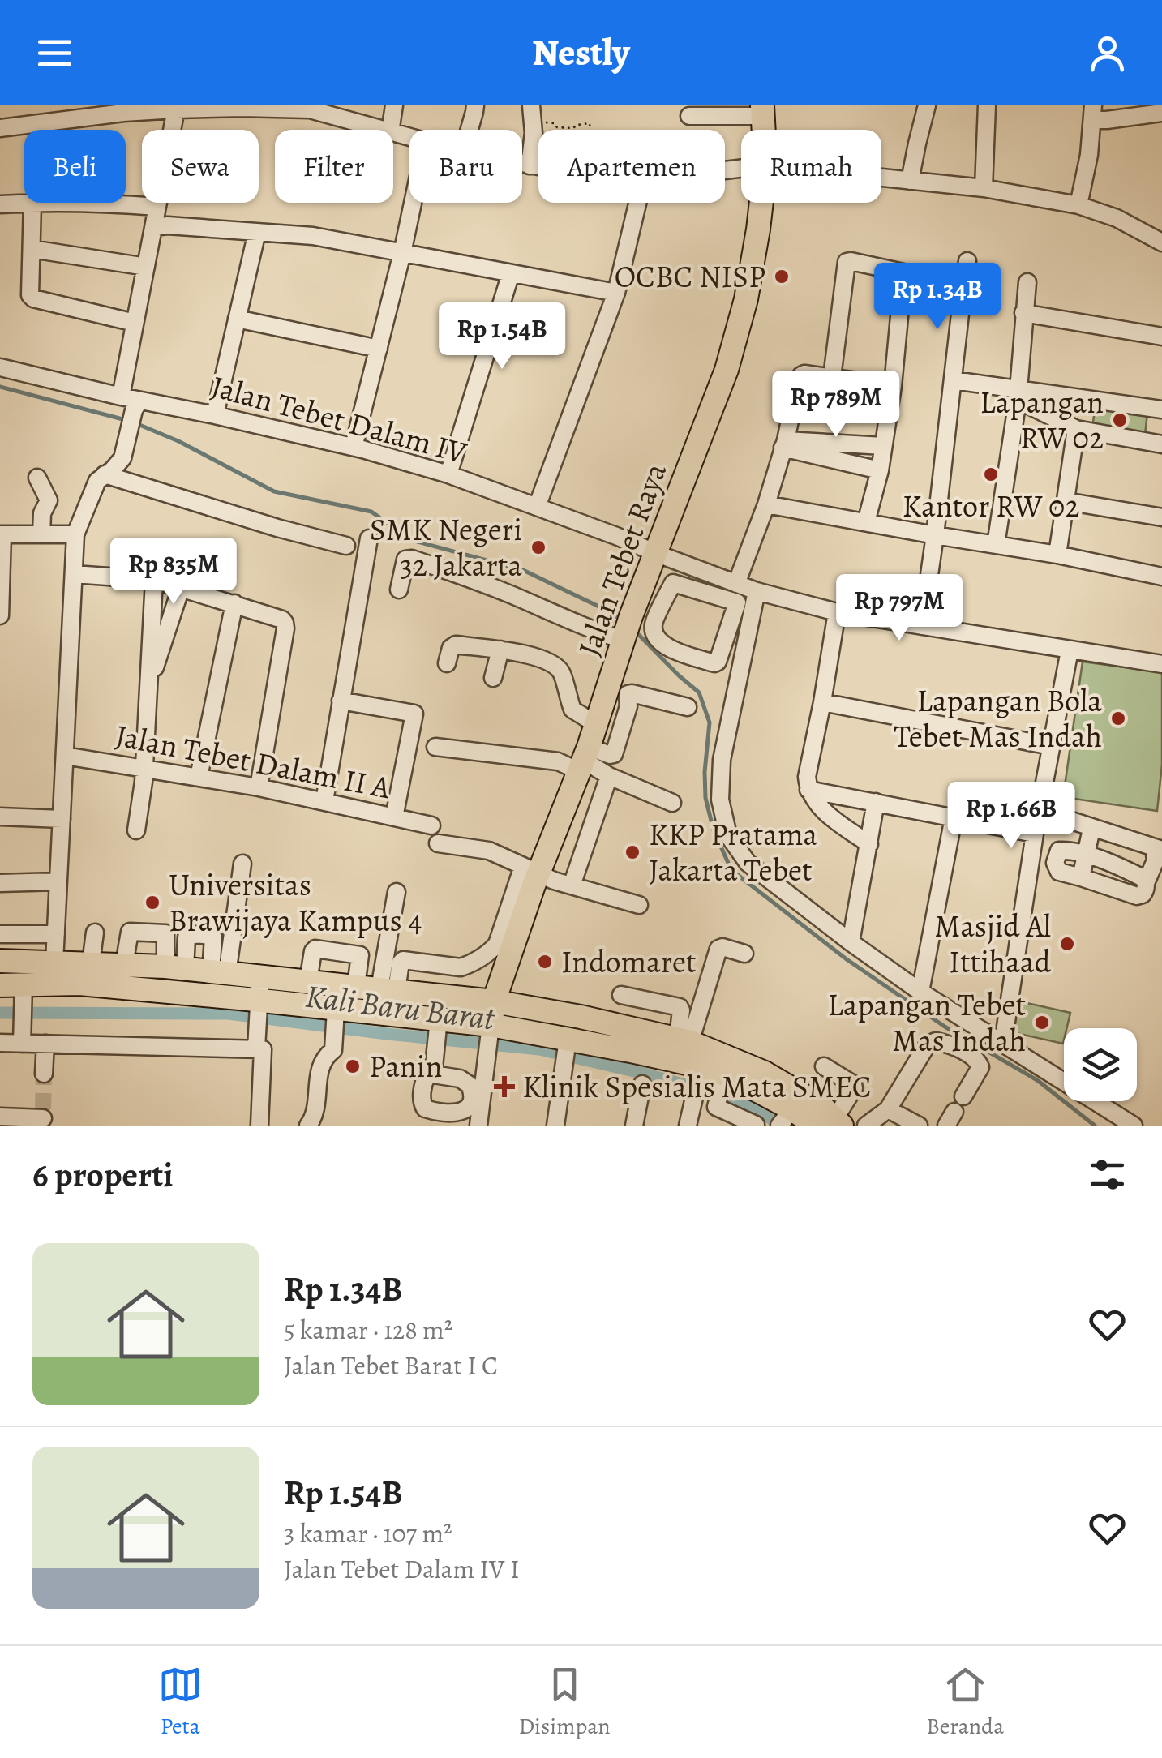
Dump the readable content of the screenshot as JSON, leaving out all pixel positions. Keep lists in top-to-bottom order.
{
  "streets": {
    "main road": ["Jalan Tebet Raya"],
    "street": ["Jalan Tebet Dalam IV", "Jalan Tebet Dalam II A"]
  },
  "crossings": [
    ["Jalan Tebet Dalam IV", "Jalan Tebet Raya"]
  ],
  "water": ["Kali Baru Barat"],
  "places": {
    "other": [
      "OCBC NISP",
      "Lapangan RW 02",
      "Kantor RW 02",
      "SMK Negeri 32 Jakarta",
      "Lapangan Bola Tebet Mas Indah",
      "KKP Pratama Jakarta Tebet",
      "Universitas Brawijaya Kampus 4",
      "Masjid Al Ittihaad",
      "Indomaret",
      "Lapangan Tebet Mas Indah",
      "Panin"
    ],
    "health": ["Klinik Spesialis Mata SMEC"]
  },
  "page": {
    "header": "Nestly",
    "chip": [
      "Beli",
      "Sewa",
      "Filter",
      "Baru",
      "Apartemen",
      "Rumah"
    ],
    "price": [
      "Rp 1.34B",
      "Rp 1.54B",
      "Rp 789M",
      "Rp 835M",
      "Rp 797M",
      "Rp 1.66B"
    ],
    "heading": "6 properti",
    "list": [
      {
        "name": "Rp 1.34B",
        "note": "5 kamar · 128 m² · Jalan Tebet Barat I C"
      },
      {
        "name": "Rp 1.54B",
        "note": "3 kamar · 107 m² · Jalan Tebet Dalam IV I"
      }
    ],
    "tabs": ["Peta", "Disimpan", "Beranda"]
  }
}
